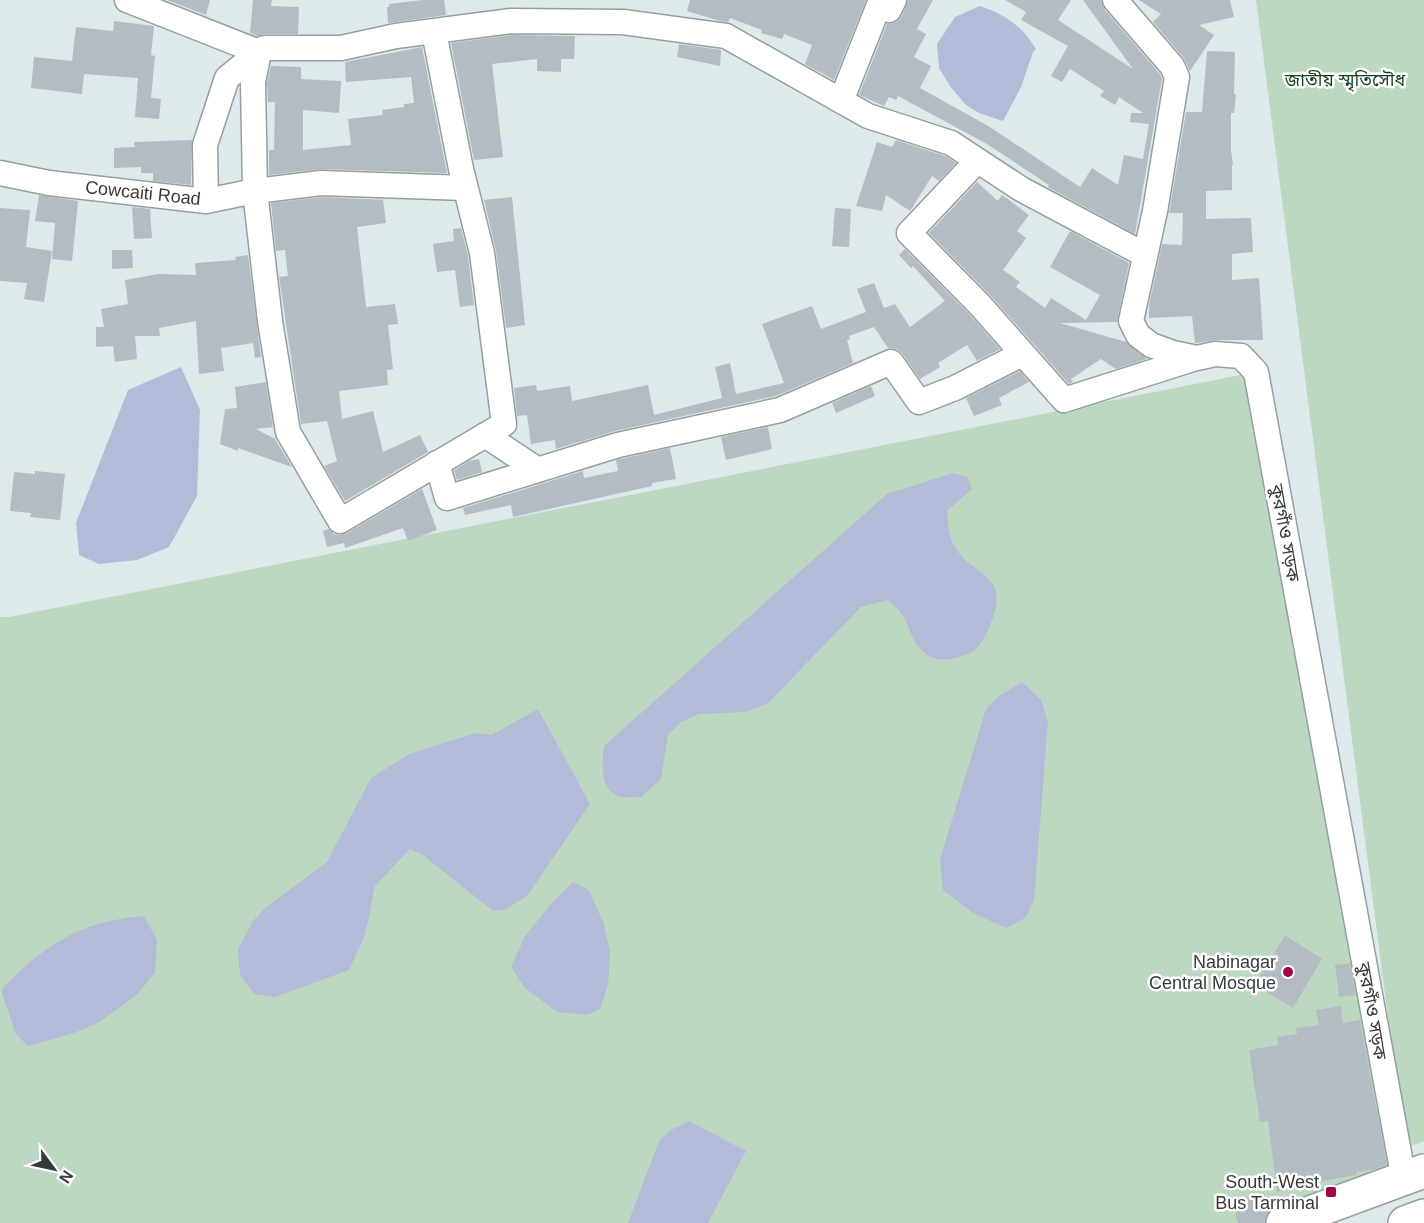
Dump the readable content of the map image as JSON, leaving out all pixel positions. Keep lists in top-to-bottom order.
{
  "streets": {
    "street": ["Cowcaiti Road", "কুরগাঁও সড়ক"]
  },
  "parks": ["জাতীয় স্মৃতিসৌধ"],
  "places": {
    "other": ["Nabinagar Central Mosque"],
    "transit": ["South-West Bus Tarminal"]
  },
  "north": "bottom right"
}
